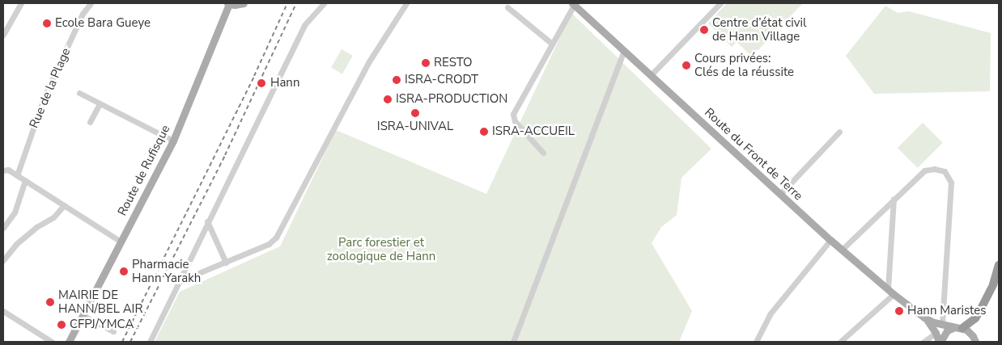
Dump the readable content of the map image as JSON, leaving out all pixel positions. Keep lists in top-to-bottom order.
{
  "streets": {
    "main road": ["Route du Front de Terre", "Route de Rufisque"],
    "street": ["Rue de la Plage"]
  },
  "parks": ["Parc forestier et zoologique de Hann"],
  "places": [
    "Ecole Bara Gueye",
    "Centre d’état civil de Hann Village",
    "RESTO",
    "Cours privées: Clés de la réussite",
    "ISRA-CRODT",
    "Hann",
    "ISRA-PRODUCTION",
    "ISRA-UNIVAL",
    "ISRA-ACCUEIL",
    "Pharmacie Hann Yarakh",
    "MAIRIE DE HANN/BEL AIR",
    "Hann Maristes",
    "CFPJ/YMCA"
  ]
}
